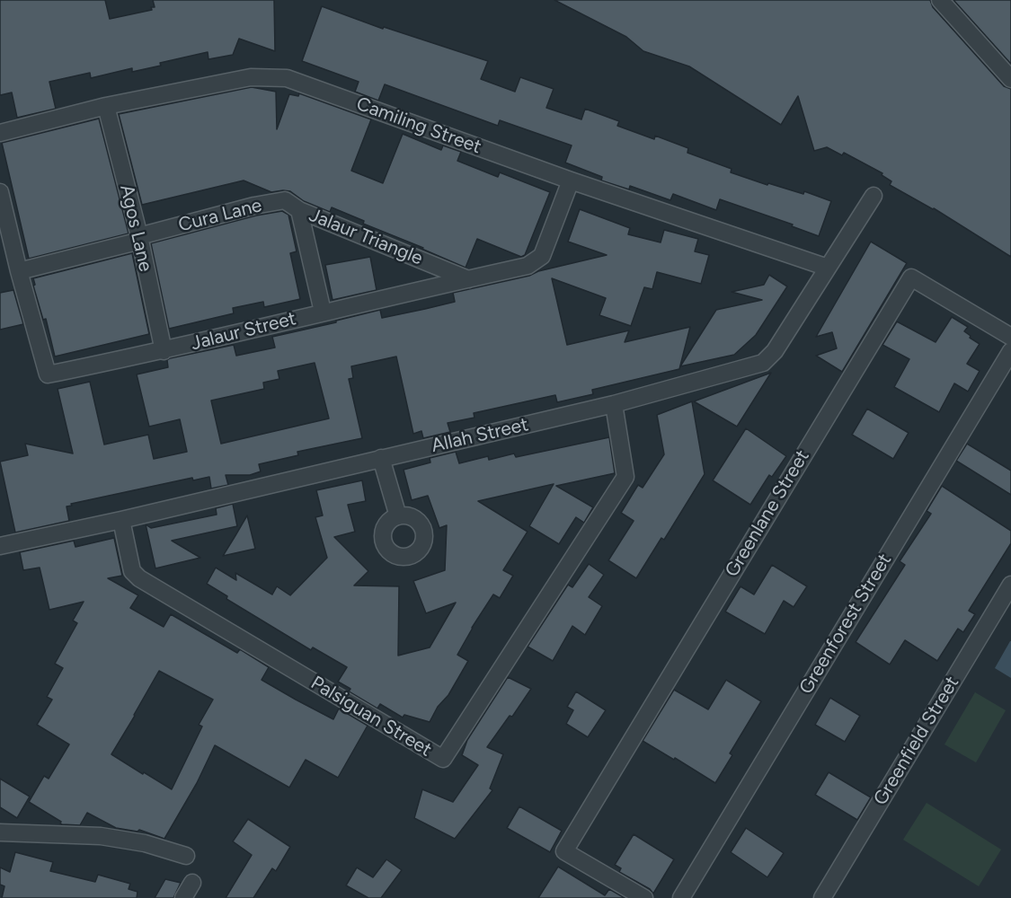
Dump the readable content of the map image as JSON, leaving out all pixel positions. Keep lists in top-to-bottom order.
{
  "streets": {
    "street": [
      "Camiling Street",
      "Cura Lane",
      "Agos Lane",
      "Jalaur Triangle",
      "Jalaur Street",
      "Allah Street",
      "Greenlane Street",
      "Greenforest Street",
      "Palsiguan Street",
      "Greenfield Street"
    ]
  },
  "crossings": [
    ["Camiling Street", "Agos Lane"],
    ["Camiling Street", "Jalaur Street"],
    ["Camiling Street", "Allah Street"],
    ["Cura Lane", "Agos Lane"],
    ["Cura Lane", "Jalaur Triangle"],
    ["Cura Lane", "Jalaur Street"],
    ["Agos Lane", "Jalaur Street"],
    ["Jalaur Triangle", "Jalaur Street"],
    ["Allah Street", "Palsiguan Street"]
  ]
}
